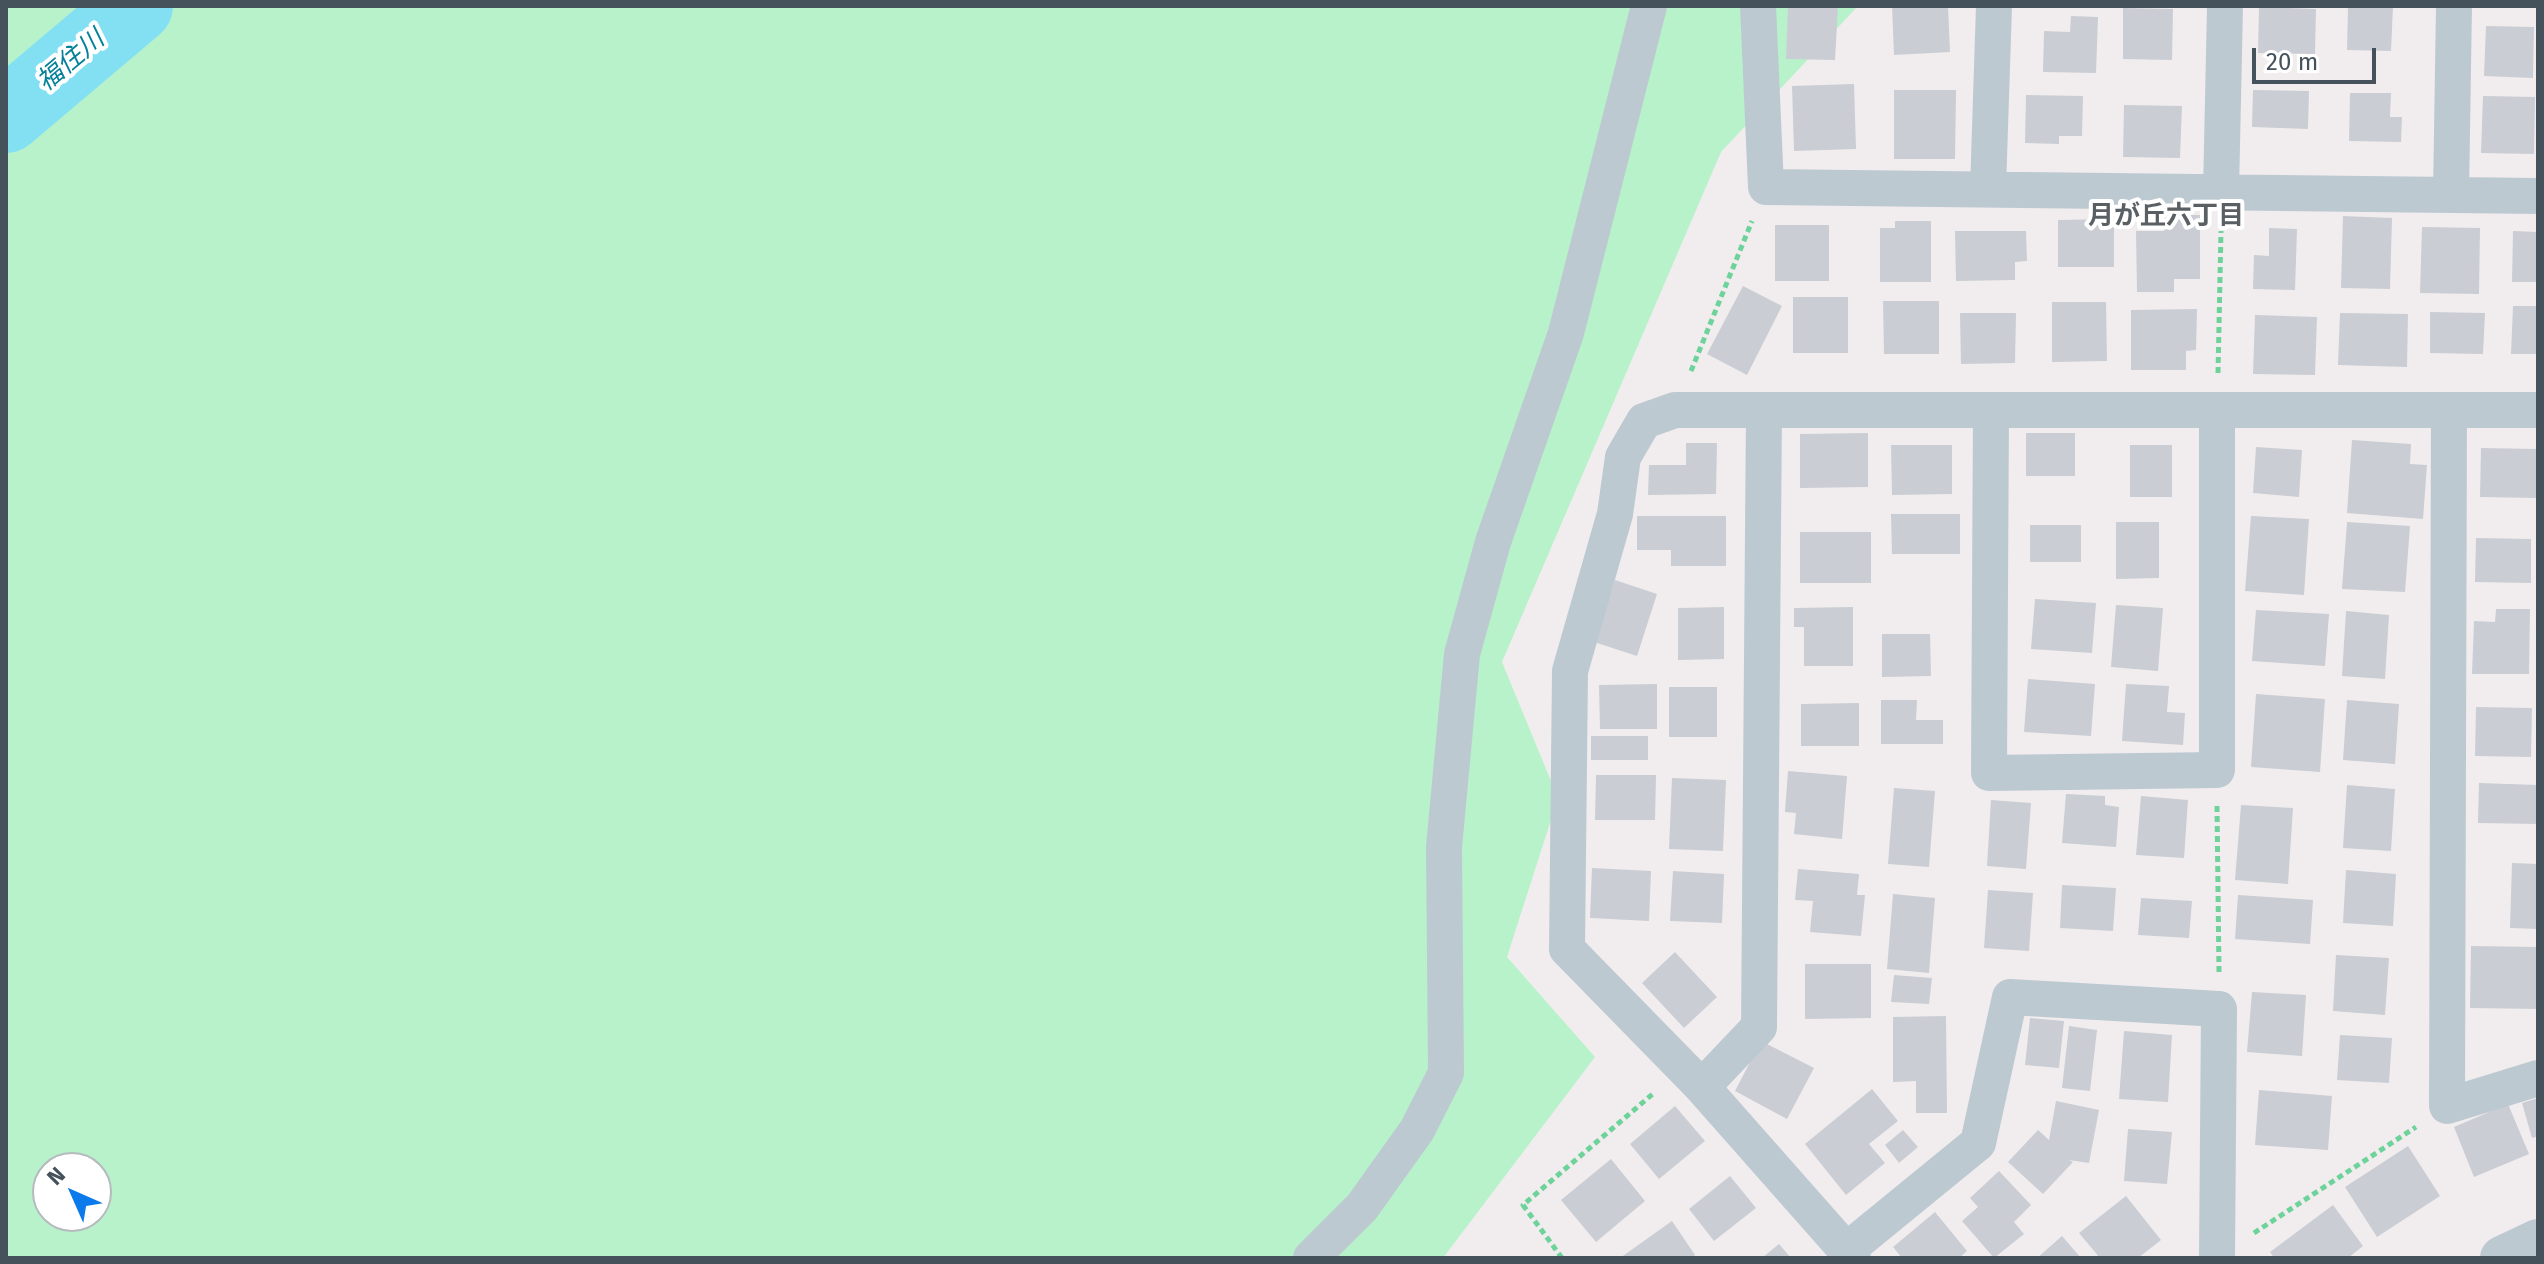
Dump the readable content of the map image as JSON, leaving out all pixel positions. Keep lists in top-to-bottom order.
{
  "districts": ["月が丘六丁目"],
  "water": ["福住川"],
  "scale_bar": "20 m",
  "north": "top left"
}
